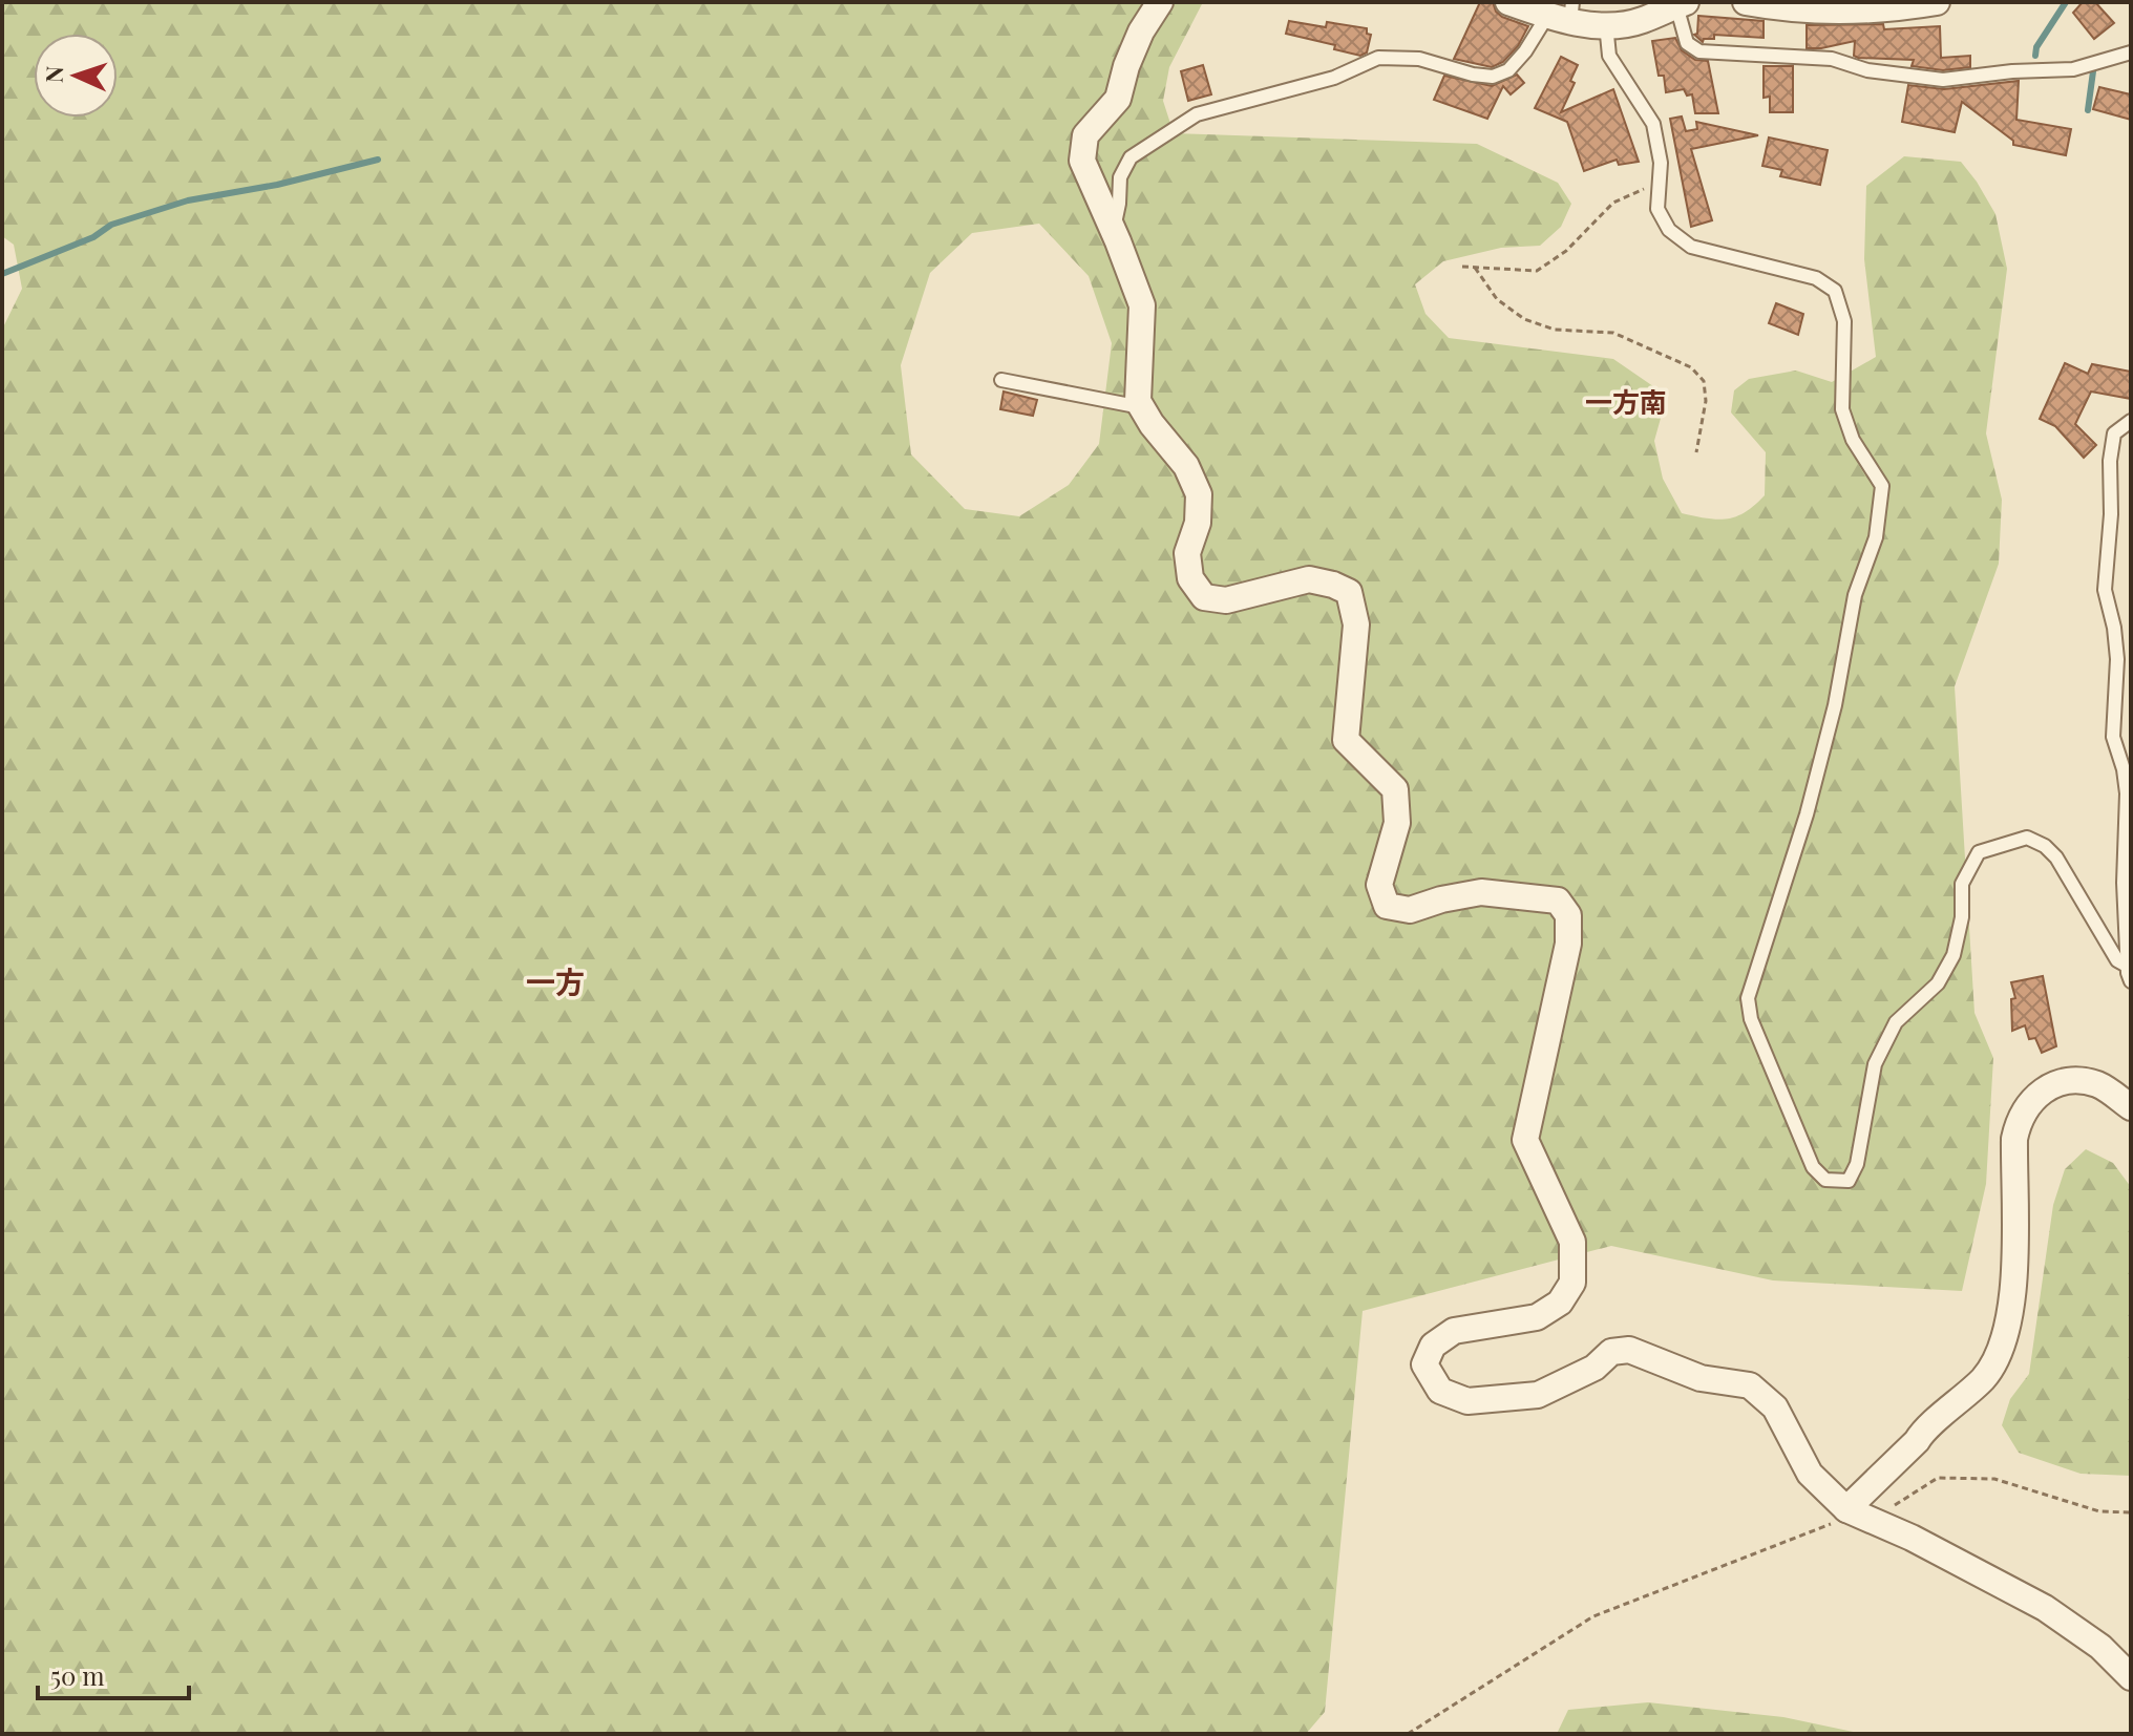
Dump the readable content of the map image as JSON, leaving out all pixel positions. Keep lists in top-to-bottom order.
{
  "districts": ["一方南", "一方"],
  "scale_bar": "50 m",
  "north": "left"
}
